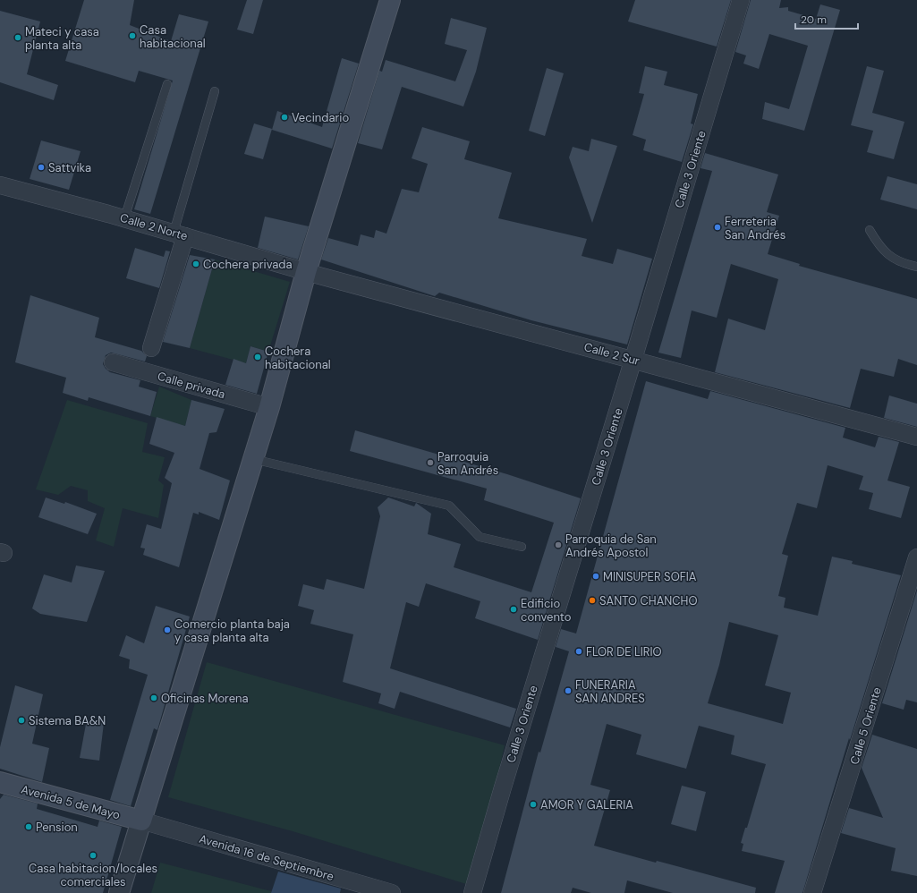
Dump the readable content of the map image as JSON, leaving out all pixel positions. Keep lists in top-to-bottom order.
{
  "streets": {
    "main road": ["Avenida 5 de Mayo"],
    "street": [
      "Calle 3 Oriente",
      "Calle 2 Norte",
      "Calle 2 Sur",
      "Calle privada",
      "Calle 5 Oriente",
      "Avenida 16 de Septiembre"
    ]
  },
  "crossings": [
    ["Calle 3 Oriente", "Calle 2 Sur"],
    ["Calle 2 Norte", "Calle 2 Sur"],
    ["Avenida 5 de Mayo", "Avenida 16 de Septiembre"]
  ],
  "places": [
    "Casa habitacional",
    "Mateci y casa planta alta",
    "Vecindario",
    "Sattvika",
    "Ferreteria San Andrés",
    "Cochera privada",
    "Cochera habitacional",
    "Parroquia San Andrés",
    "Parroquia de San Andrés Apostol",
    "MINISUPER SOFIA",
    "SANTO CHANCHO",
    "Edificio convento",
    "Comercio planta baja y casa planta alta",
    "FLOR DE LIRIO",
    "FUNERARIA SAN ANDRES",
    "Oficinas Morena",
    "Sistema BA&N",
    "AMOR Y GALERIA",
    "Pension",
    "Casa habitacion/locales comerciales"
  ],
  "scale_bar": "20 m"
}
